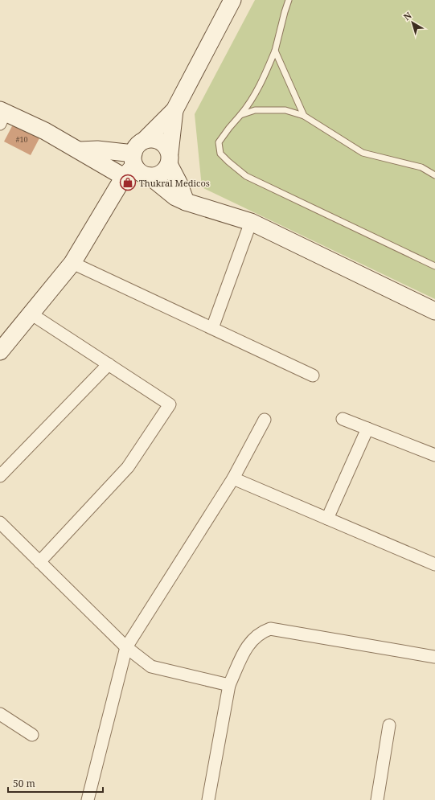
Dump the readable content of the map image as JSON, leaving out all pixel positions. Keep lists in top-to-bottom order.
{
  "places": {
    "shop": ["Thukral Medicos"]
  },
  "house_numbers": ["#10"],
  "scale_bar": "50 m",
  "north": "top left"
}
